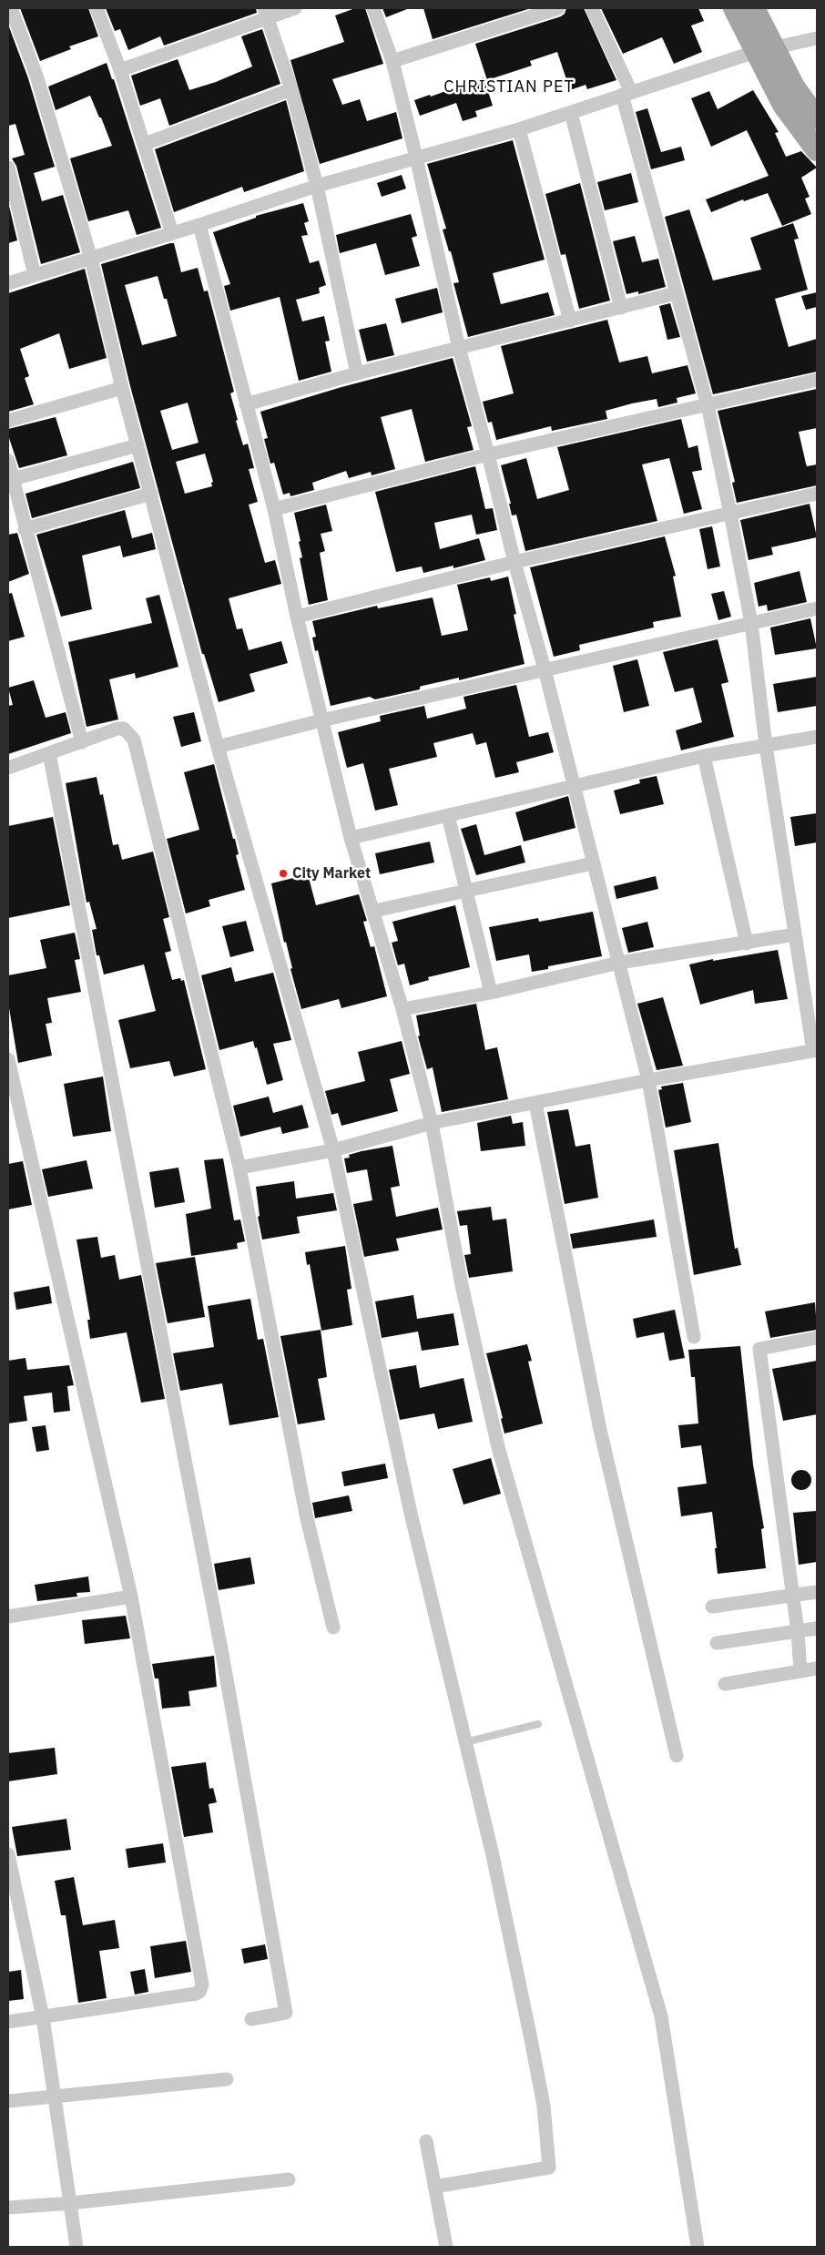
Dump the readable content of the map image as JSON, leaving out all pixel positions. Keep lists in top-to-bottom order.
{
  "districts": ["CHRISTIAN PET"],
  "places": ["City Market"]
}
